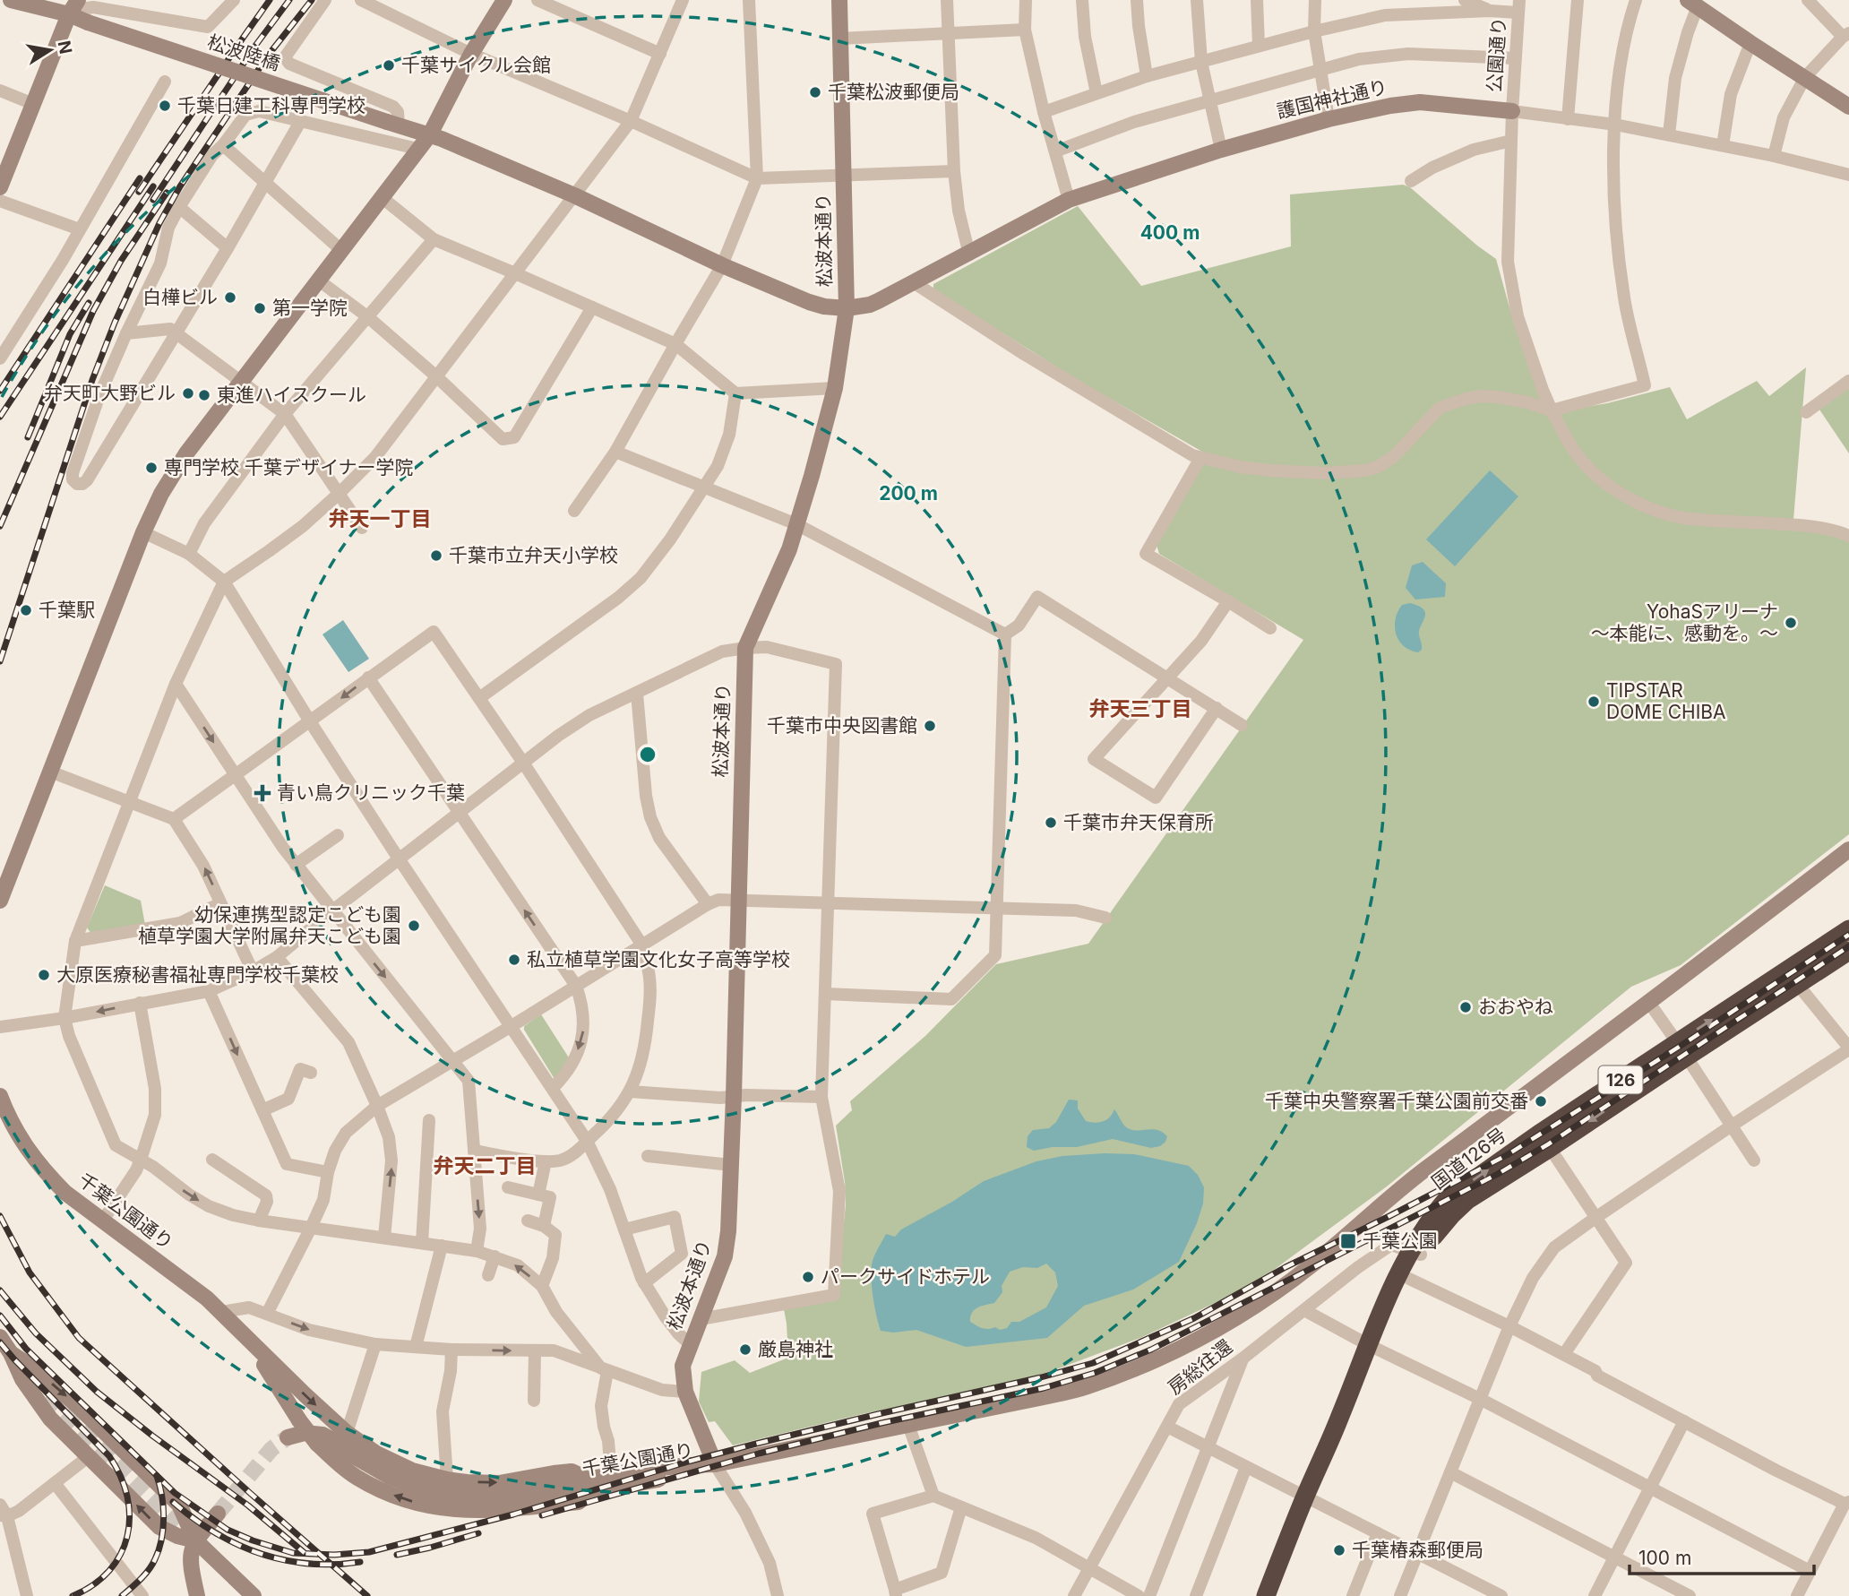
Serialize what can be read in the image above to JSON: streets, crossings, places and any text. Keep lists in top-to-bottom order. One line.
{"streets":{"highway":["126","国道126号"],"street":["松波陸橋","公園通り","護国神社通り","松波本通り","千葉公園通り","房総往還"]},"crossings":[["松波陸橋","護国神社通り"],["松波陸橋","松波本通り"],["公園通り","護国神社通り"],["護国神社通り","松波本通り"],["松波本通り","千葉公園通り"],["国道126号","房総往還"]],"districts":["弁天一丁目","弁天三丁目","弁天二丁目"],"places":{"other":["千葉サイクル会館","千葉松波郵便局","千葉日建工科専門学校","白樺ビル","第一学院","弁天町大野ビル","東進ハイスクール","専門学校 千葉デザイナー学院","千葉市立弁天小学校","千葉駅","YohaSアリーナ ～本能に、感動を。～","TIPSTAR DOME CHIBA","千葉市中央図書館","千葉市弁天保育所","幼保連携型認定こども園 植草学園大学附属弁天こども園","私立植草学園文化女子高等学校","大原医療秘書福祉専門学校千葉校","おおやね","千葉中央警察署千葉公園前交番","パークサイドホテル","厳島神社","千葉椿森郵便局"],"health":["青い鳥クリニック千葉"],"transit":["千葉公園"]},"scale_bar":"100 m","north":"right","rings":["400 m","200 m"]}
